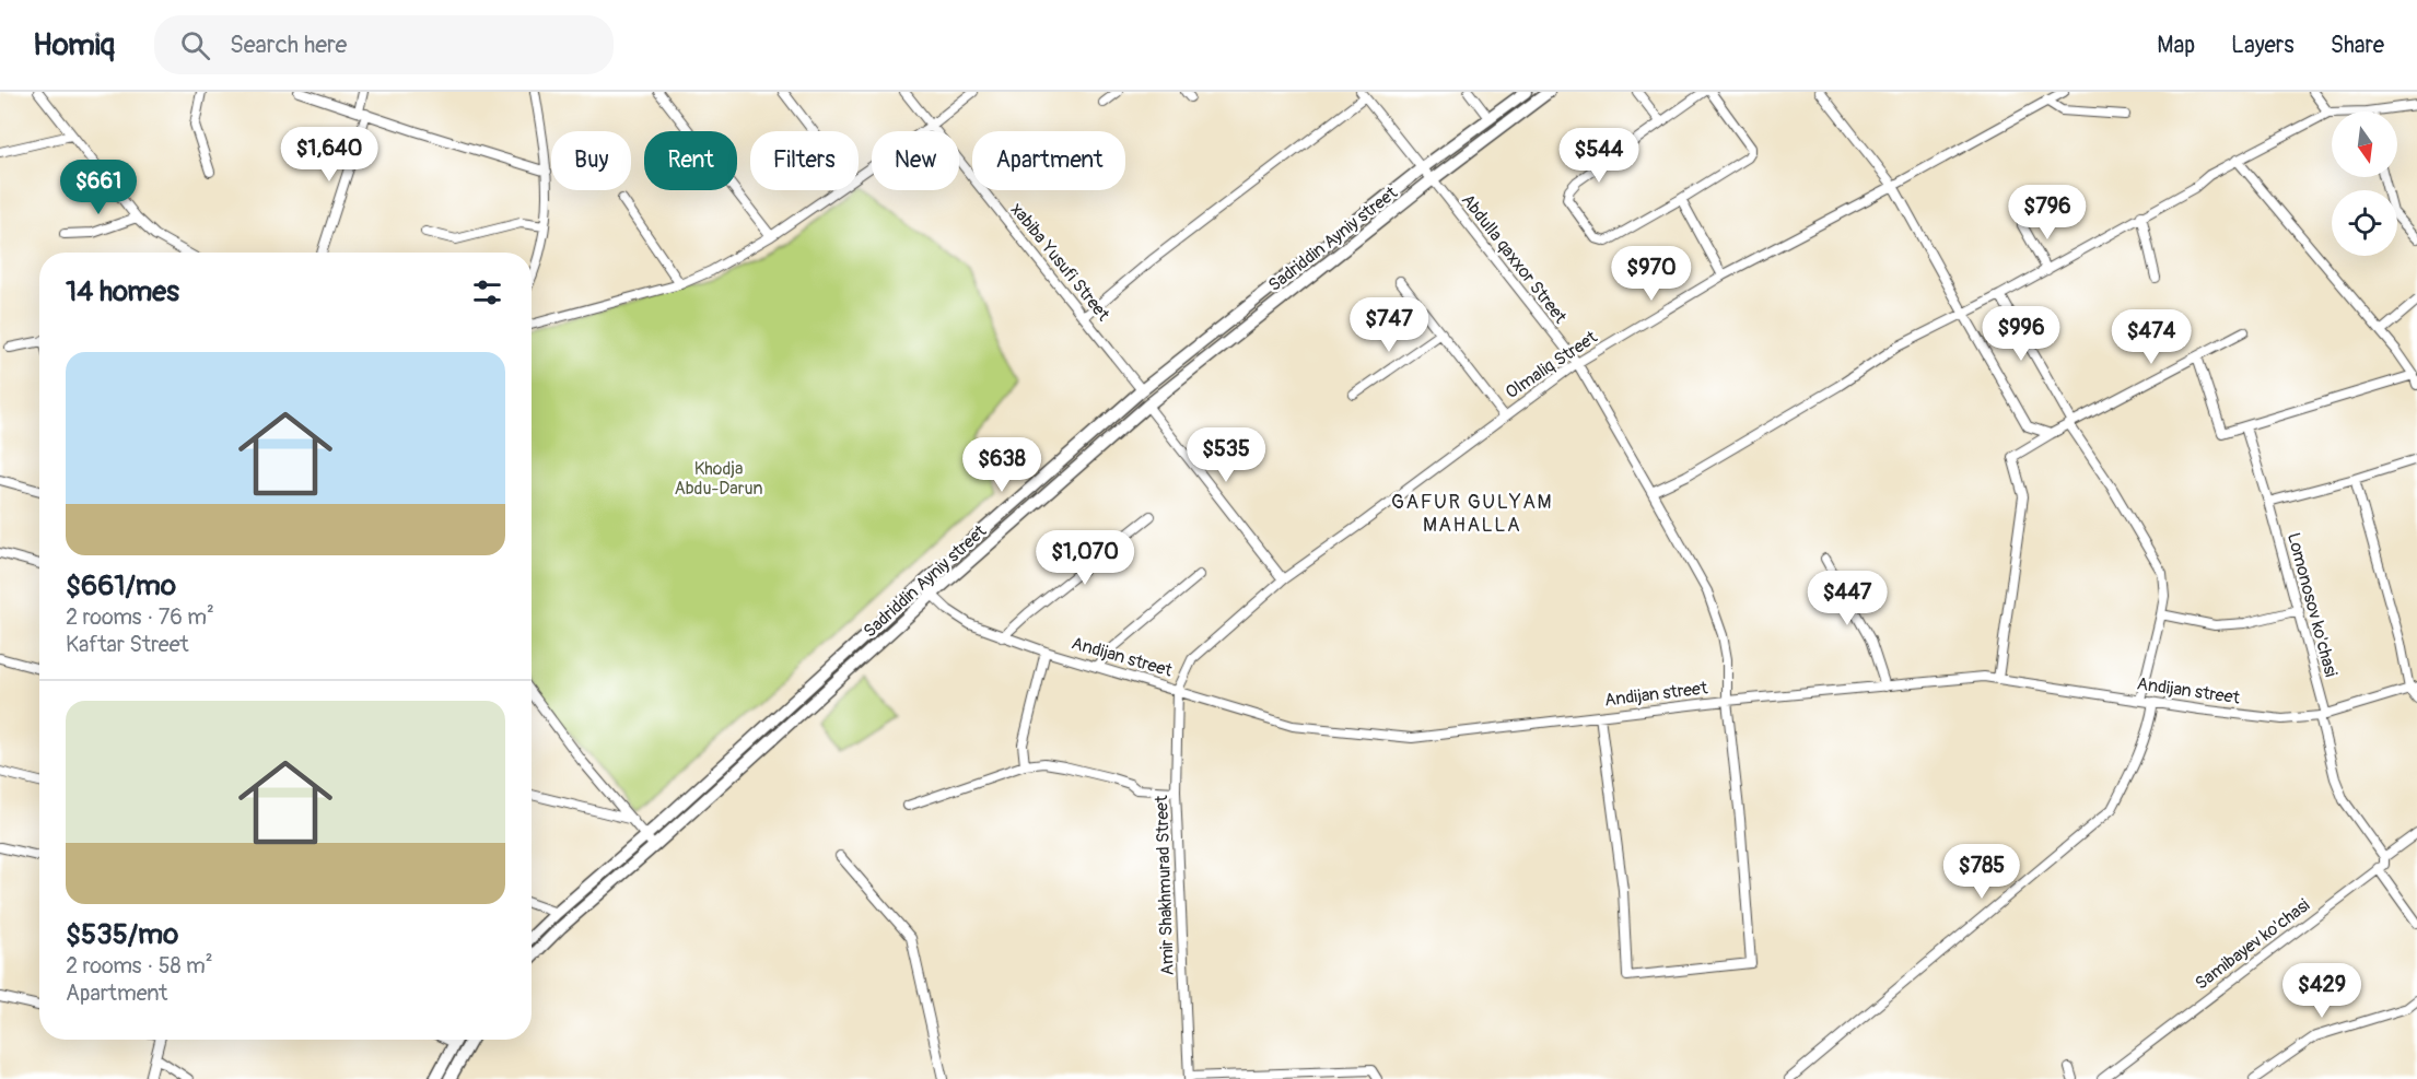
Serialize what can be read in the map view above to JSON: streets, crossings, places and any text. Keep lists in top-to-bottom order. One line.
{"streets":{"main road":["Sadriddin Ayniy street"],"street":["Abdulla qaxxor Street","xabiba Yusufi Street","Olmaliq Street","Lomonosov ko'chasi","Andijan street","Amir Shakhmurad Street","Samibayev ko'chasi"]},"crossings":[["Sadriddin Ayniy street","Abdulla qaxxor Street"],["Sadriddin Ayniy street","xabiba Yusufi Street"],["Sadriddin Ayniy street","Andijan street"],["Abdulla qaxxor Street","Olmaliq Street"],["Abdulla qaxxor Street","Andijan street"],["Olmaliq Street","Andijan street"],["Olmaliq Street","Amir Shakhmurad Street"],["Lomonosov ko'chasi","Andijan street"],["Lomonosov ko'chasi","Samibayev ko'chasi"],["Andijan street","Amir Shakhmurad Street"]],"districts":["GAFUR GULYAM MAHALLA"],"parks":["Khodja Abdu-Darun"],"north":"bottom","page":{"header":"Homiq","search":"Search here","nav":["Map","Layers","Share"],"price":["$1,640","$544","$661","$796","$970","$747","$996","$474","$535","$638","$1,070","$447","$785","$429"],"chip":["Buy","Rent","Filters","New","Apartment"],"heading":"14 homes","list":[{"name":"$661/mo","note":"2 rooms · 76 m² · Kaftar Street"},{"name":"$535/mo","note":"2 rooms · 58 m² · Apartment"}]}}
